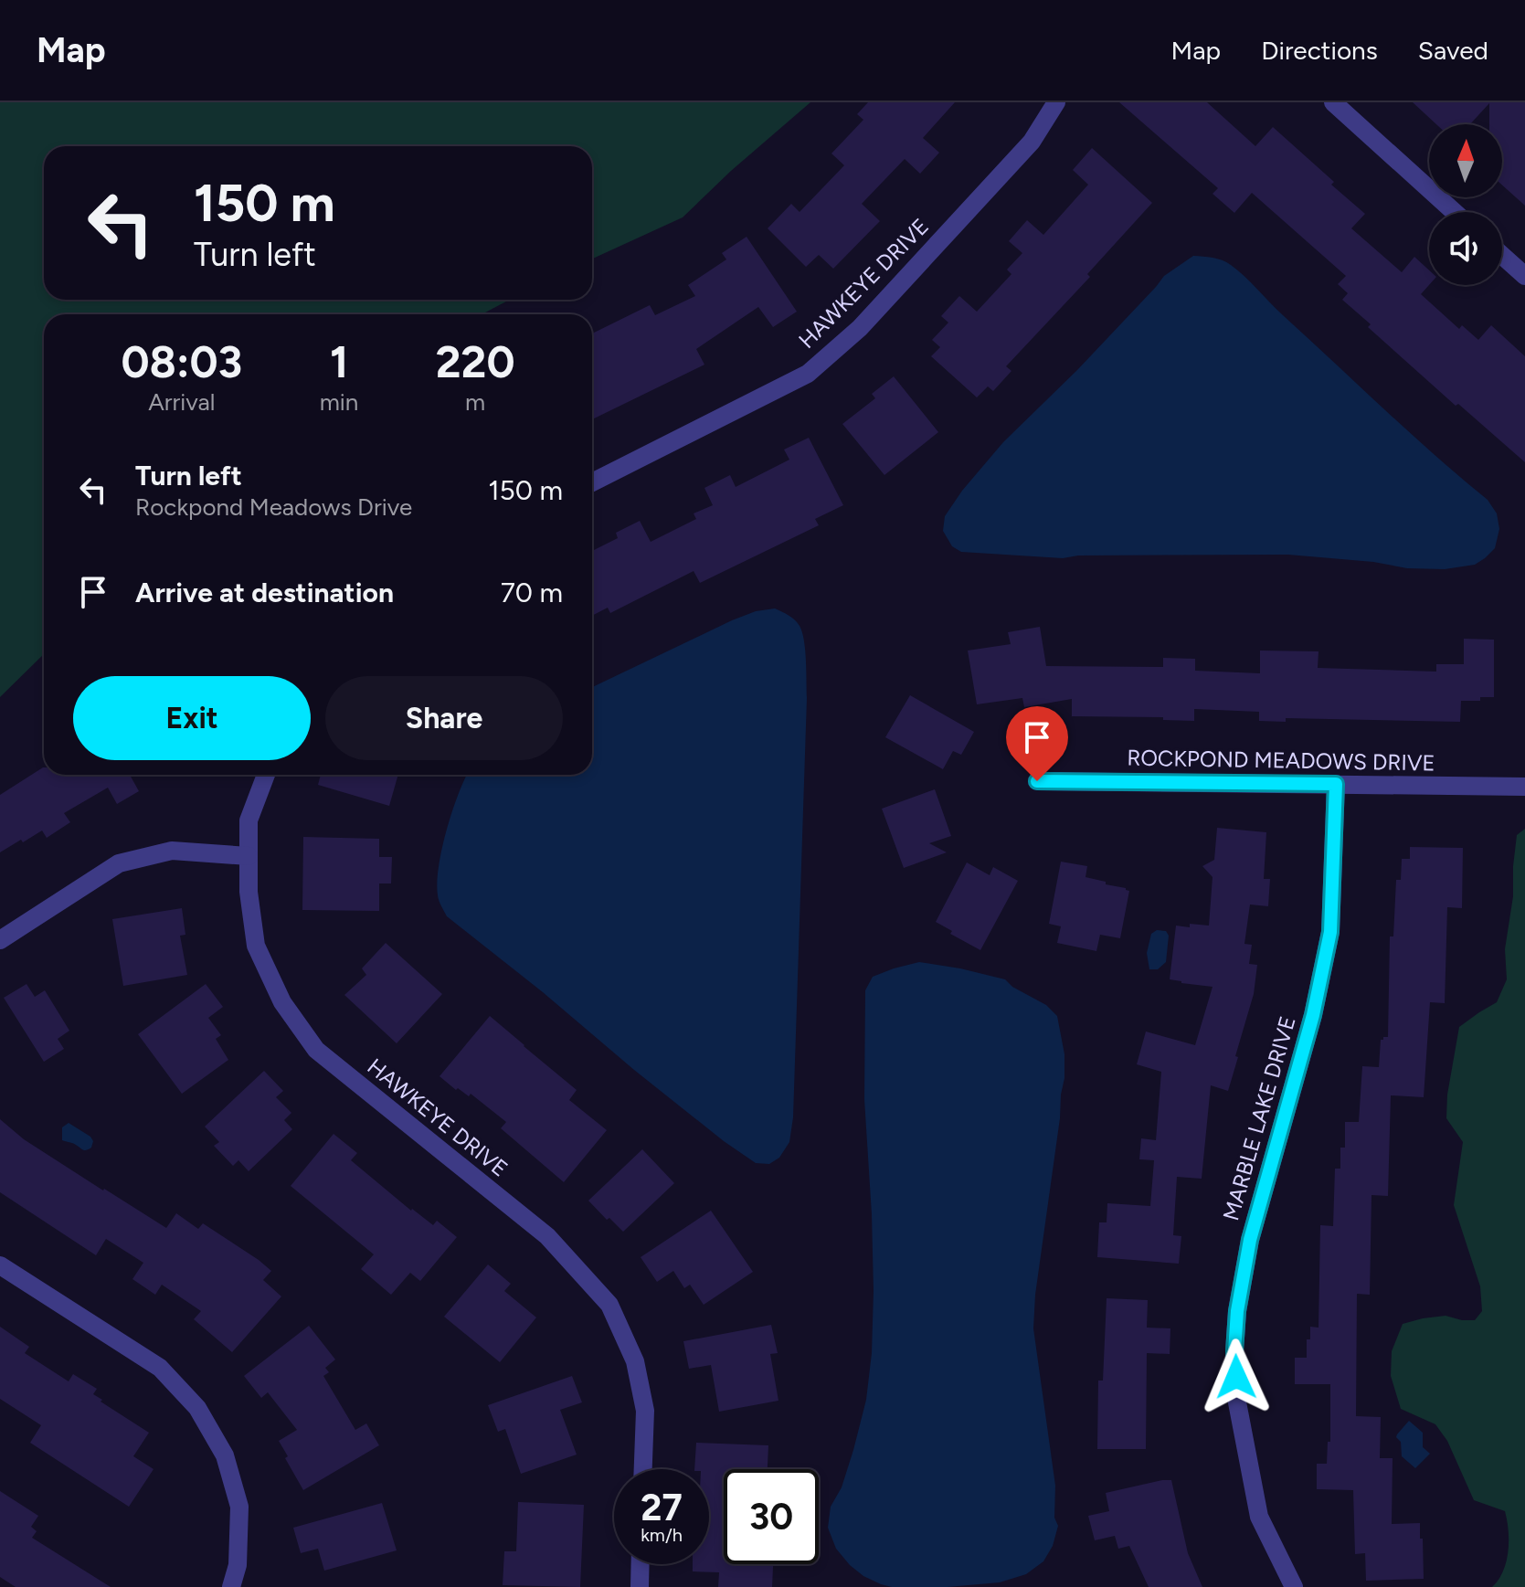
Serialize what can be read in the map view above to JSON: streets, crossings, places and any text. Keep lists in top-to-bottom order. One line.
{"streets":{"street":["HAWKEYE DRIVE","ROCKPOND MEADOWS DRIVE","MARBLE LAKE DRIVE"]},"crossings":[["ROCKPOND MEADOWS DRIVE","MARBLE LAKE DRIVE"]],"north":"top","page":{"header":"Map","nav":["Map","Directions","Saved"],"turn":["150 m","Turn left"],"eta":["08:03","Arrival","1","min","220","m"],"list":[{"name":"Turn left","note":"Rockpond Meadows Drive","value":"150 m"},{"name":"Arrive at destination","value":"70 m"}],"buttons":["Exit","Share"],"speed":"27 km/h","limit":"30"}}
